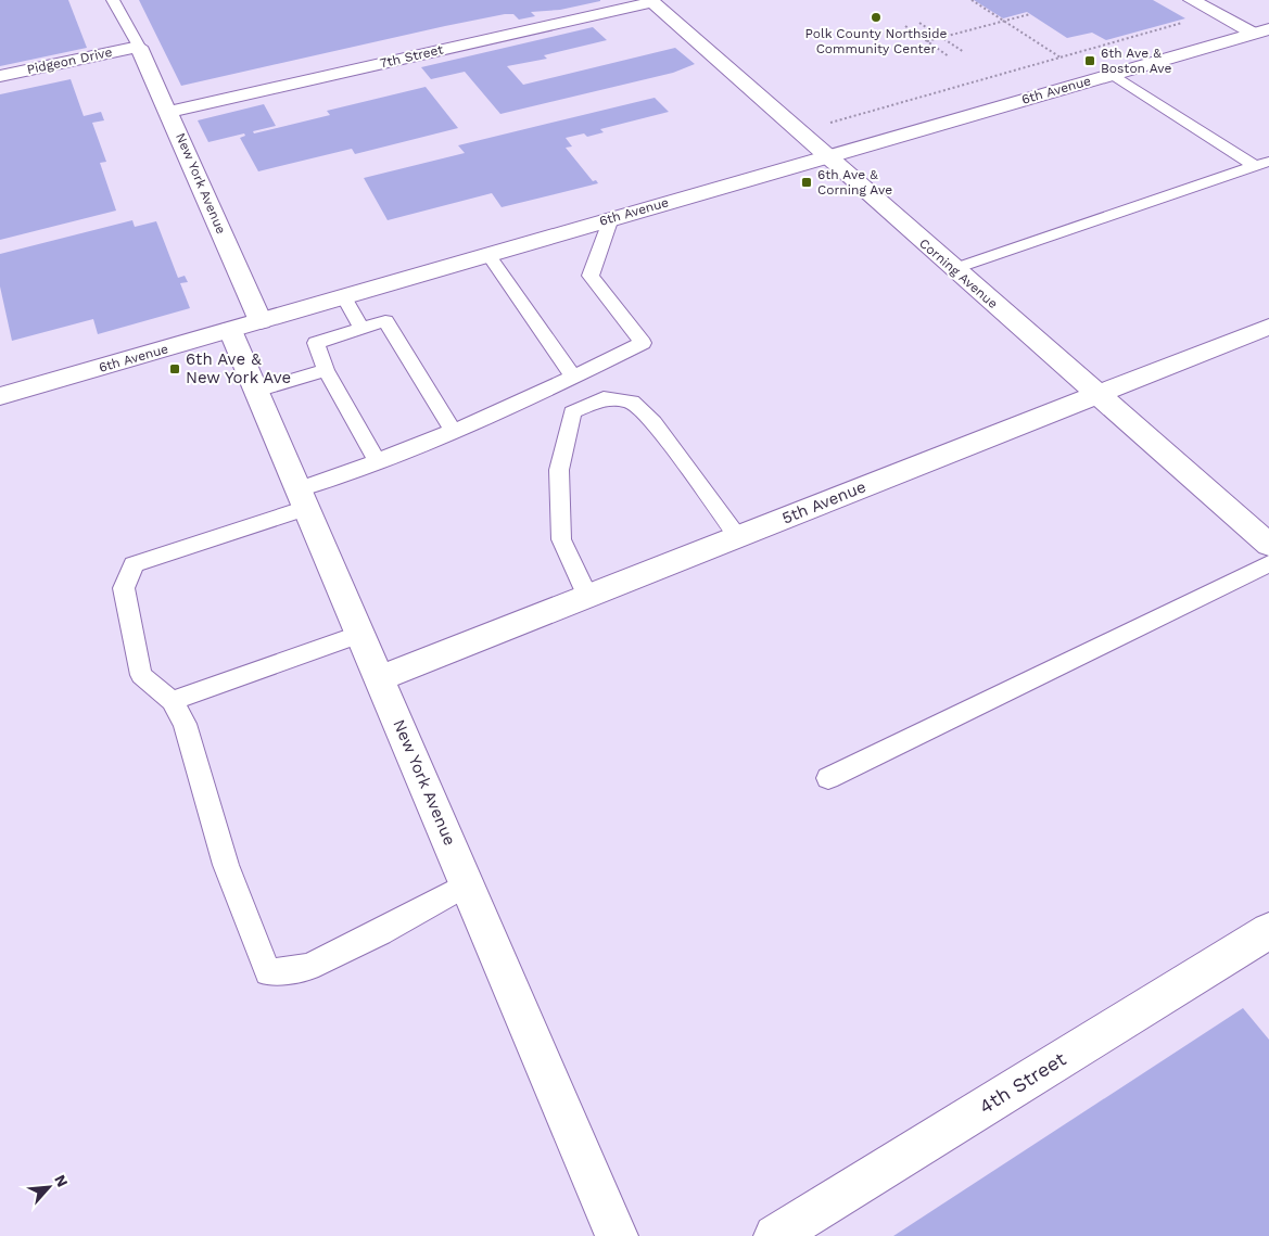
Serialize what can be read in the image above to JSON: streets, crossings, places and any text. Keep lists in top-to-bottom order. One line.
{"streets":{"street":["7th Street","Pidgeon Drive","6th Avenue","New York Avenue","Corning Avenue","5th Avenue","4th Street"]},"crossings":[["7th Street","New York Avenue"],["7th Street","Corning Avenue"],["Pidgeon Drive","New York Avenue"],["6th Avenue","New York Avenue"],["6th Avenue","Corning Avenue"],["New York Avenue","5th Avenue"],["Corning Avenue","5th Avenue"]],"places":{"other":["Polk County Northside Community Center"],"transit":["6th Ave & Boston Ave","6th Ave & Corning Ave","6th Ave & New York Ave"]},"north":"top right"}
